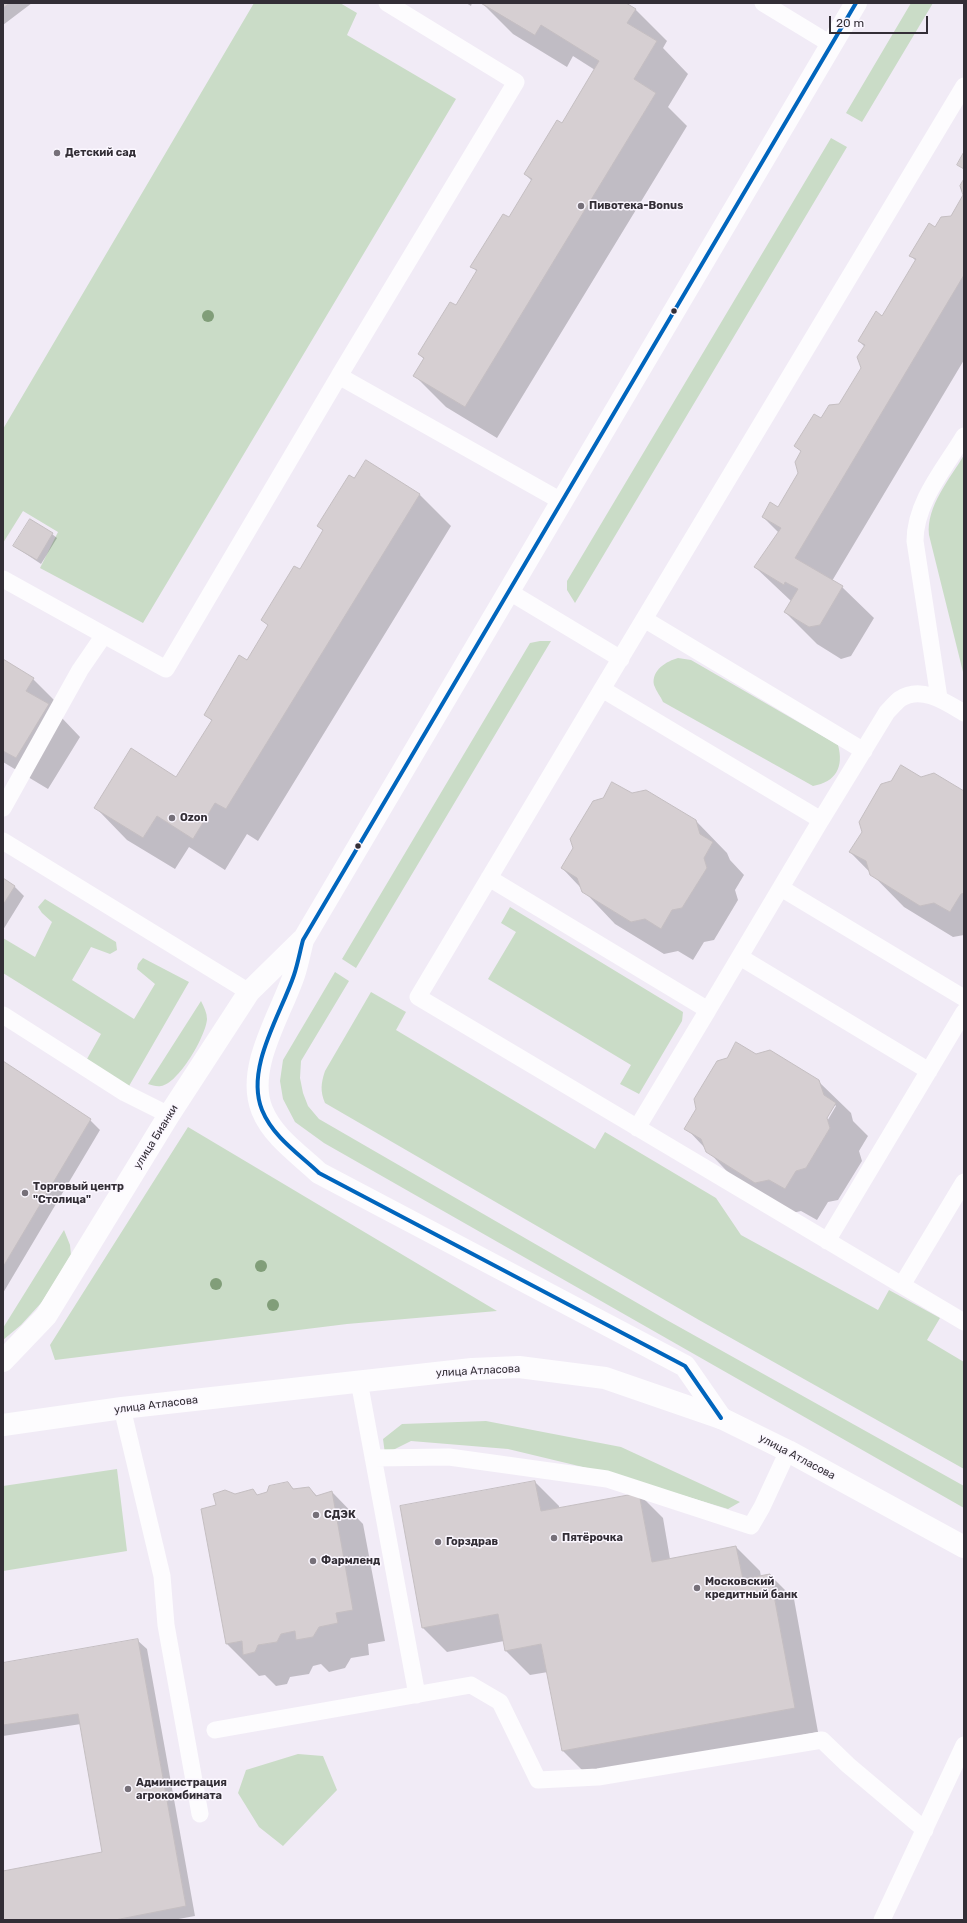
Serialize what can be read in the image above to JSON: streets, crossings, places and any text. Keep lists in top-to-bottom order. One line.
{"streets":{"street":["улица Бианки","улица Атласова"]},"crossings":[["улица Бианки","улица Атласова"]],"places":["Детский сад","Пивотека-Bonus","Ozon","Торговый центр \"Столица\"","СДЭК","Пятёрочка","Горздрав","Фармленд","Московский кредитный банк","Администрация агрокомбината"],"scale_bar":"20 m"}
